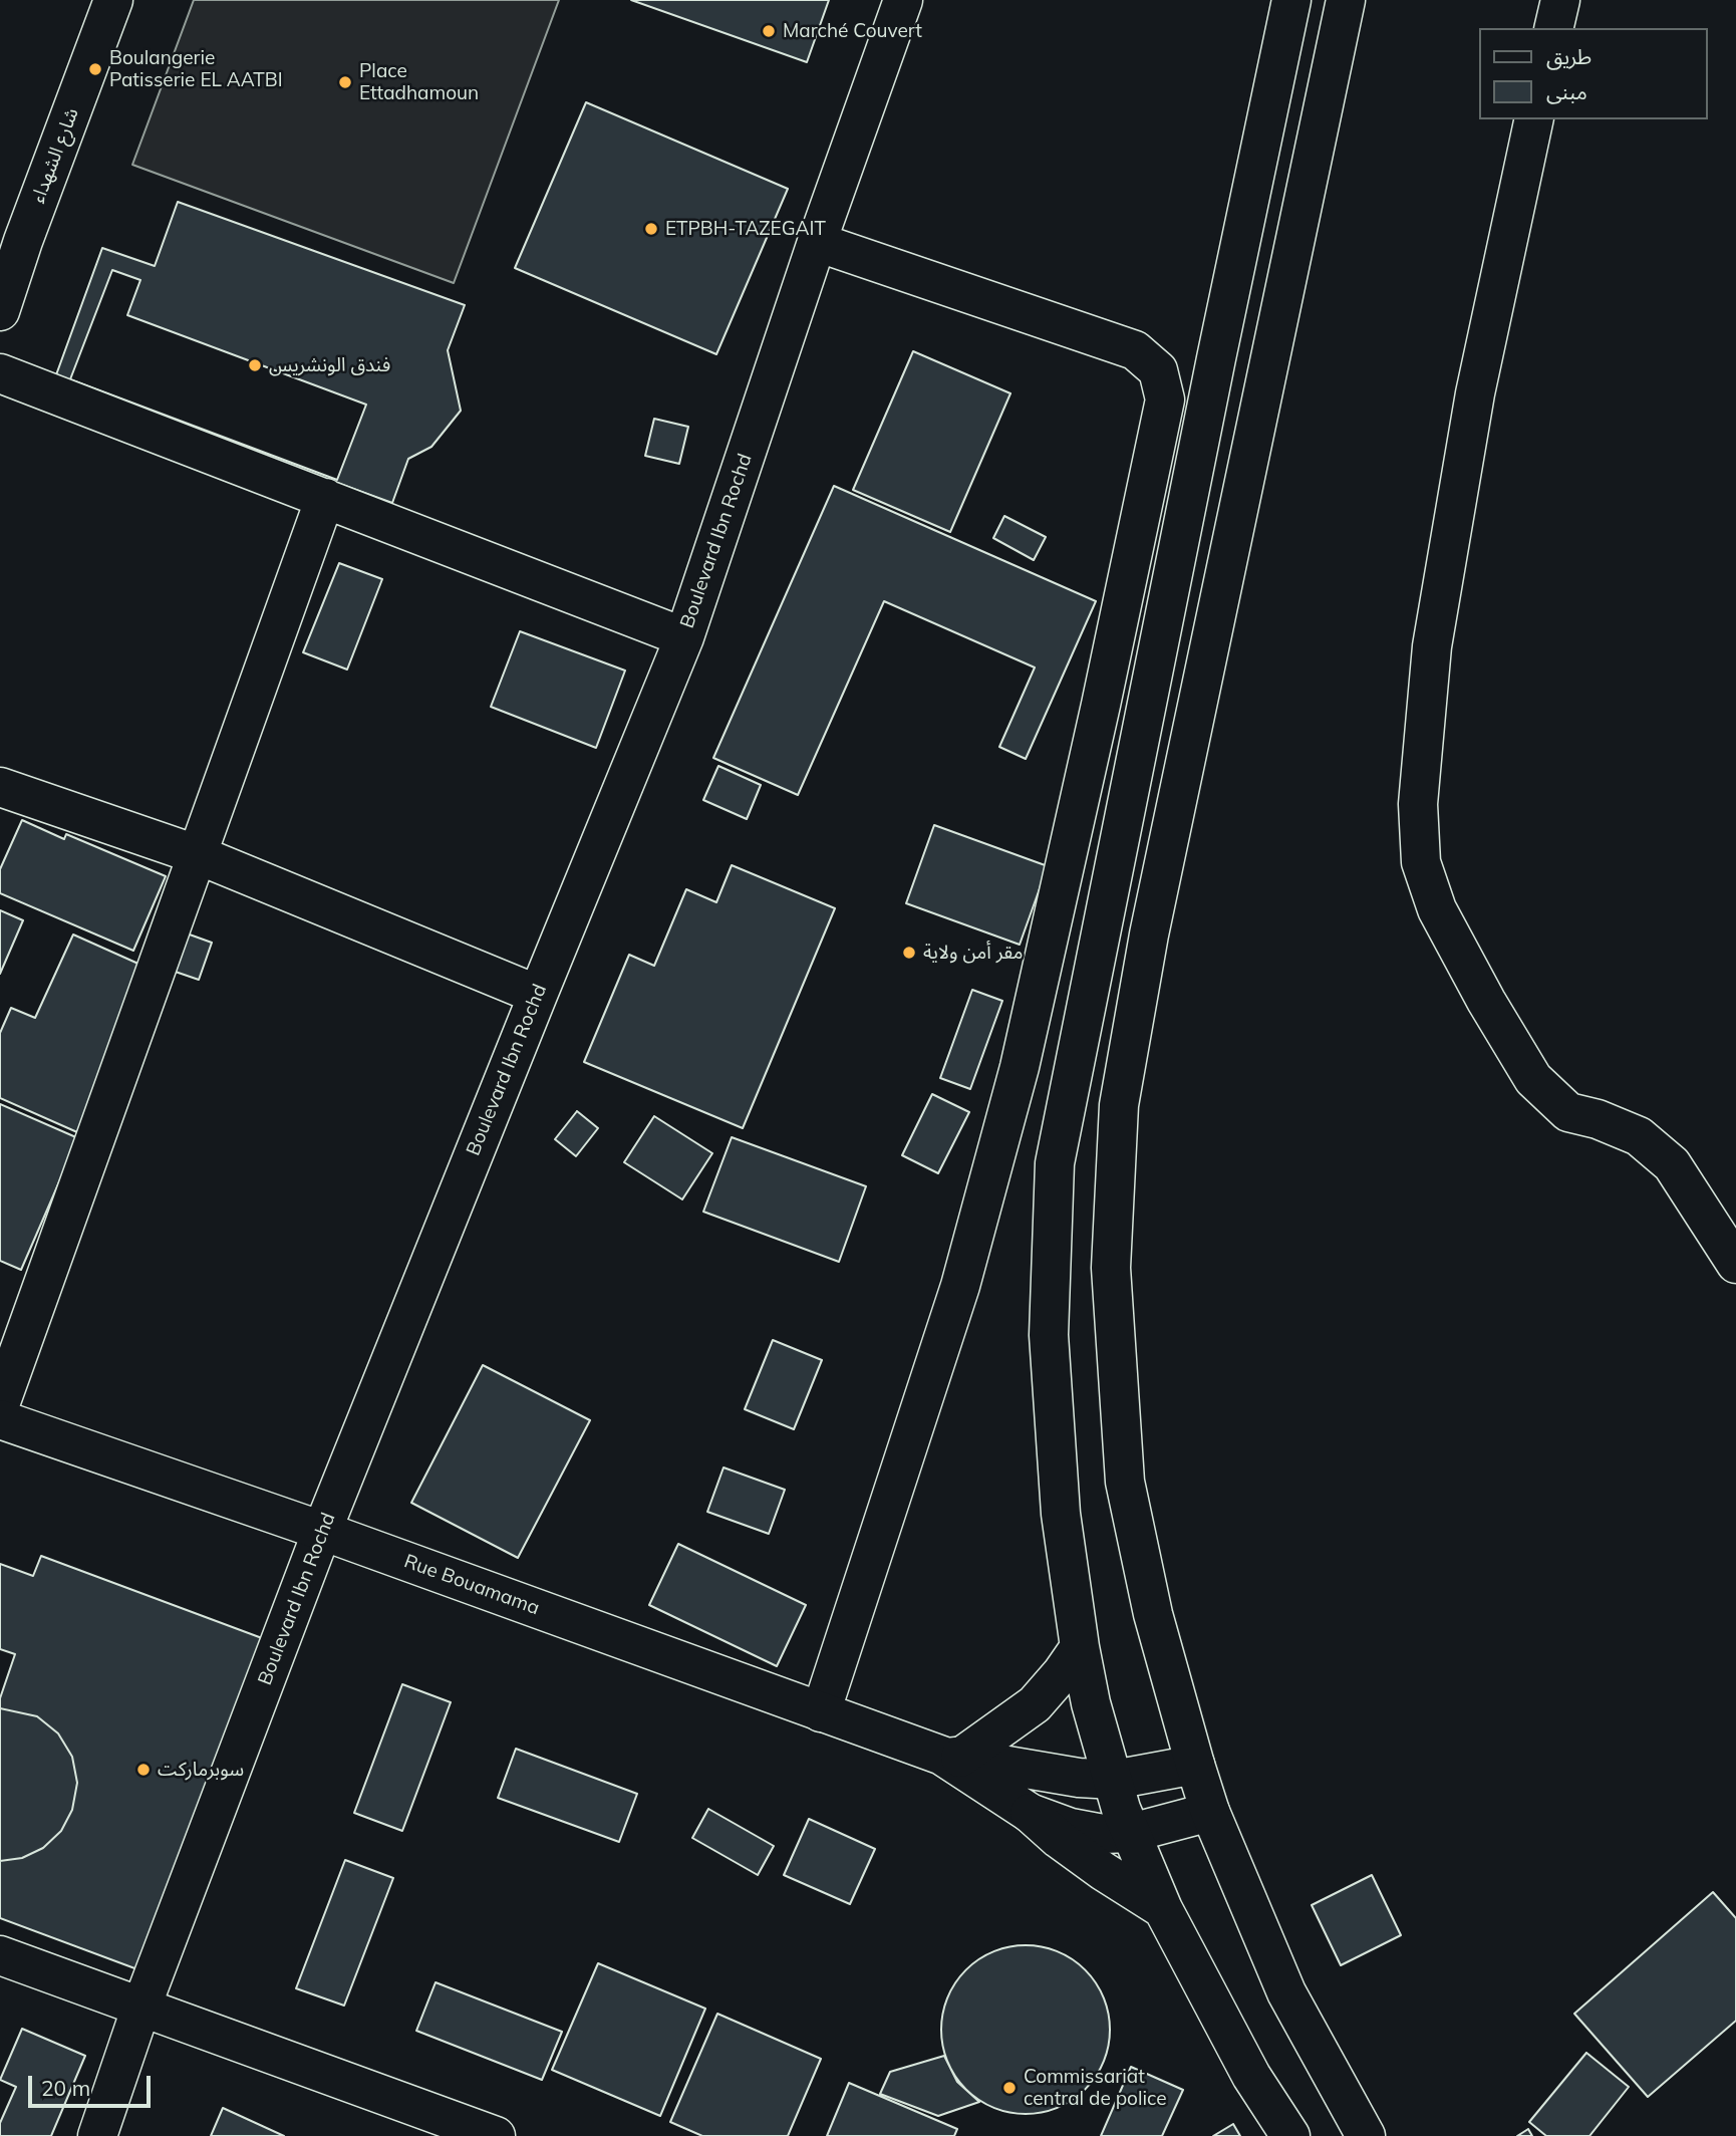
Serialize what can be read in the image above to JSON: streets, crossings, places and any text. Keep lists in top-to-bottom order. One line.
{"streets":{"main road":["شارع الشهداء","Boulevard Ibn Rochd","Rue Bouamama"]},"crossings":[["Boulevard Ibn Rochd","Rue Bouamama"]],"places":["Marché Couvert","Boulangerie Patisserie EL AATBI","Place Ettadhamoun","ETPBH-TAZEGAIT","فندق الونشريس","مقر أمن ولاية","سوبرماركت","Commissariat central de police"],"legend":["طريق","مبنى"],"scale_bar":"20 m"}
